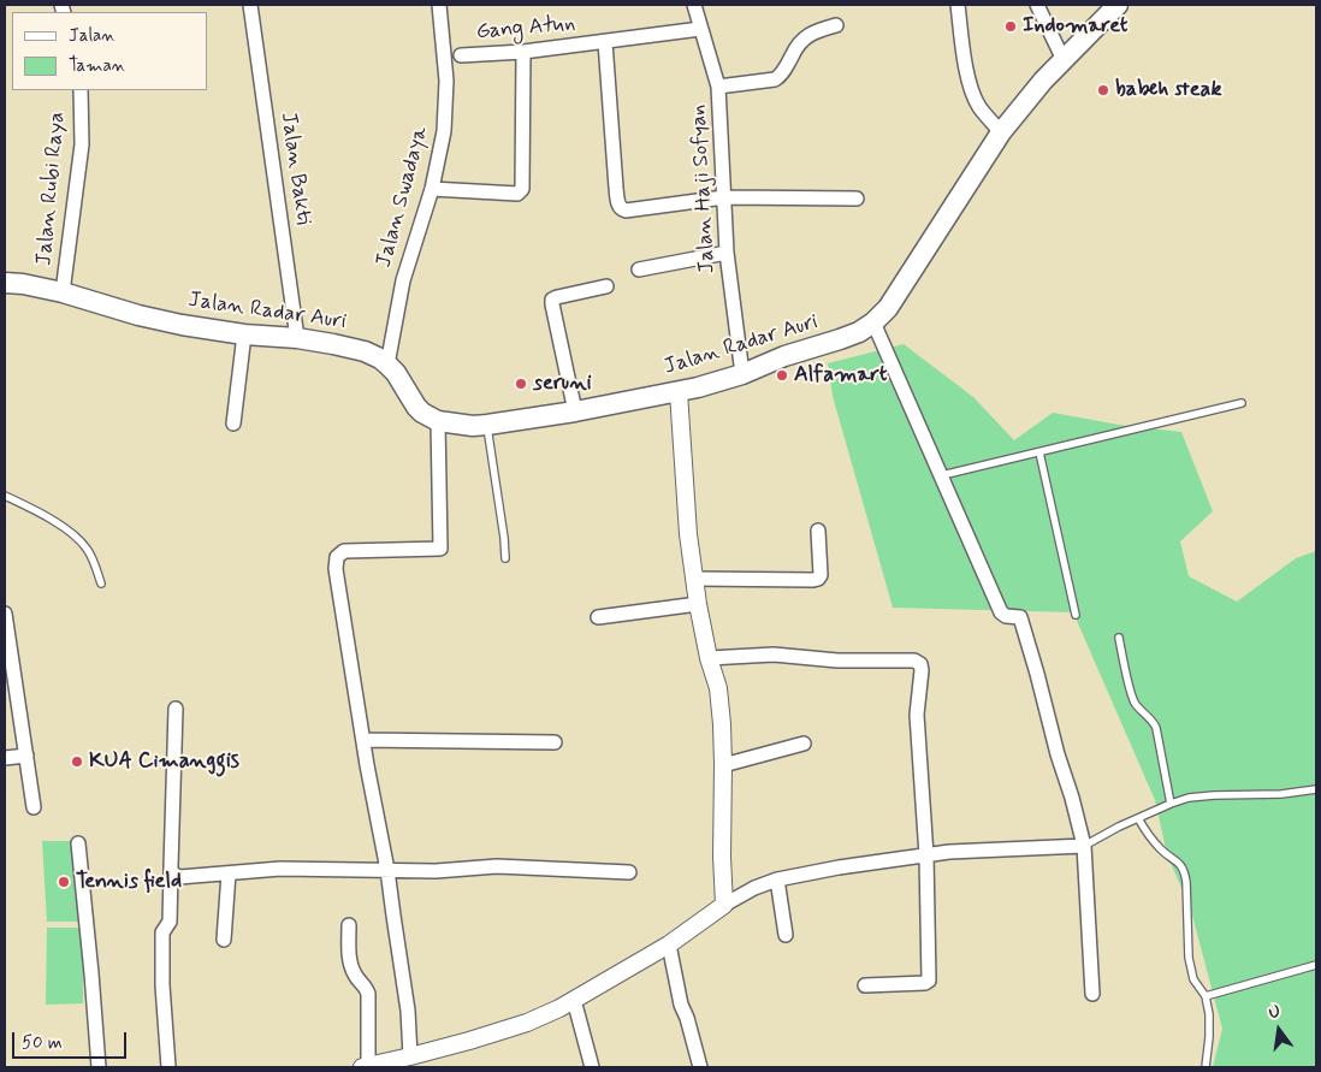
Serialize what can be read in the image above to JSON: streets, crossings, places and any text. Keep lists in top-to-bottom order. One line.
{"streets":{"main road":["Jalan Radar Auri"],"street":["Gang Atun","Jalan Bakti","Jalan Rubi Raya","Jalan Haji Sofyan","Jalan Swadaya"]},"crossings":[["Gang Atun","Jalan Haji Sofyan"],["Jalan Bakti","Jalan Radar Auri"],["Jalan Rubi Raya","Jalan Radar Auri"],["Jalan Haji Sofyan","Jalan Radar Auri"],["Jalan Swadaya","Jalan Radar Auri"]],"places":["Indomaret","babeh steak","Alfamart","seruni","KUA Cimanggis","Tennis field"],"legend":["Jalan","Taman"],"scale_bar":"50 m","north":"top"}
